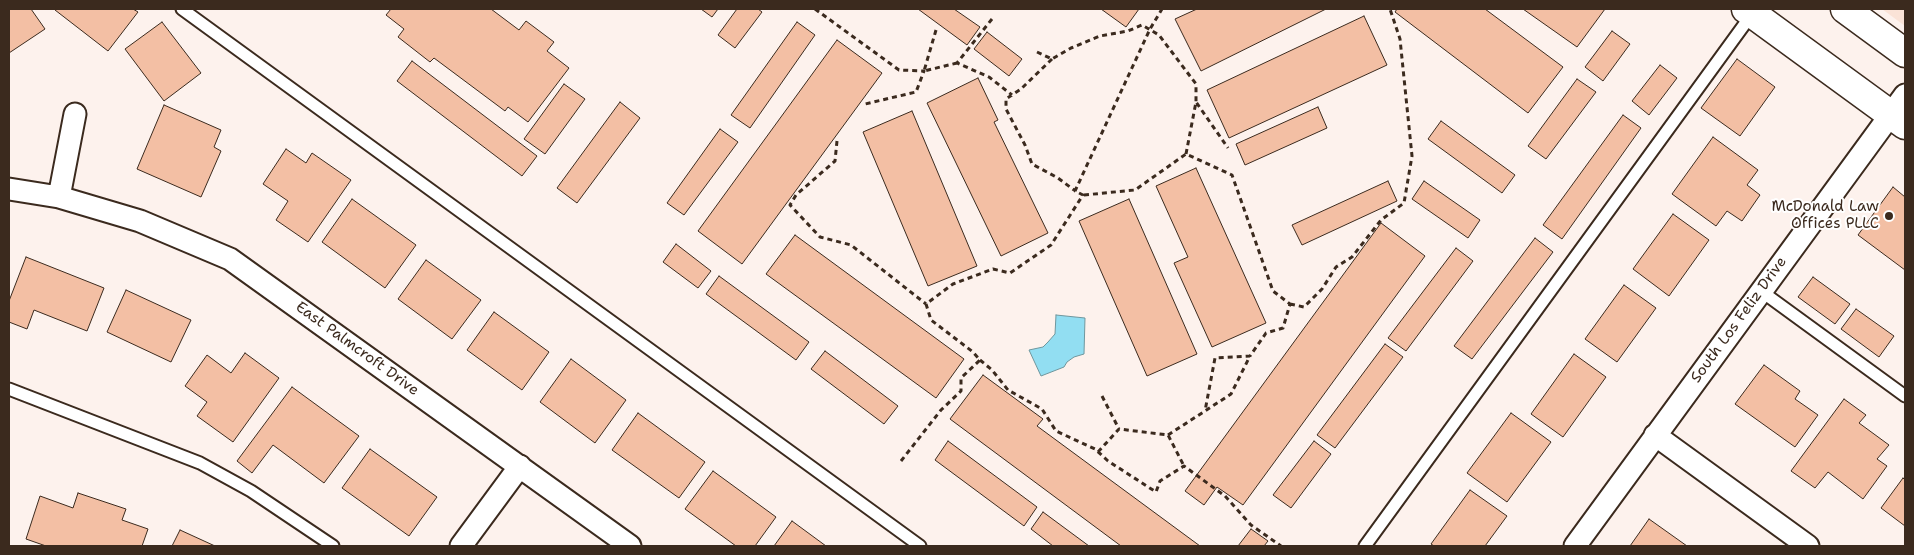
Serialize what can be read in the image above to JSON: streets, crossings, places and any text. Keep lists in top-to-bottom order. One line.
{"streets":{"street":["South Los Feliz Drive","East Palmcroft Drive"]},"places":["McDonald Law Offices PLLC"]}
